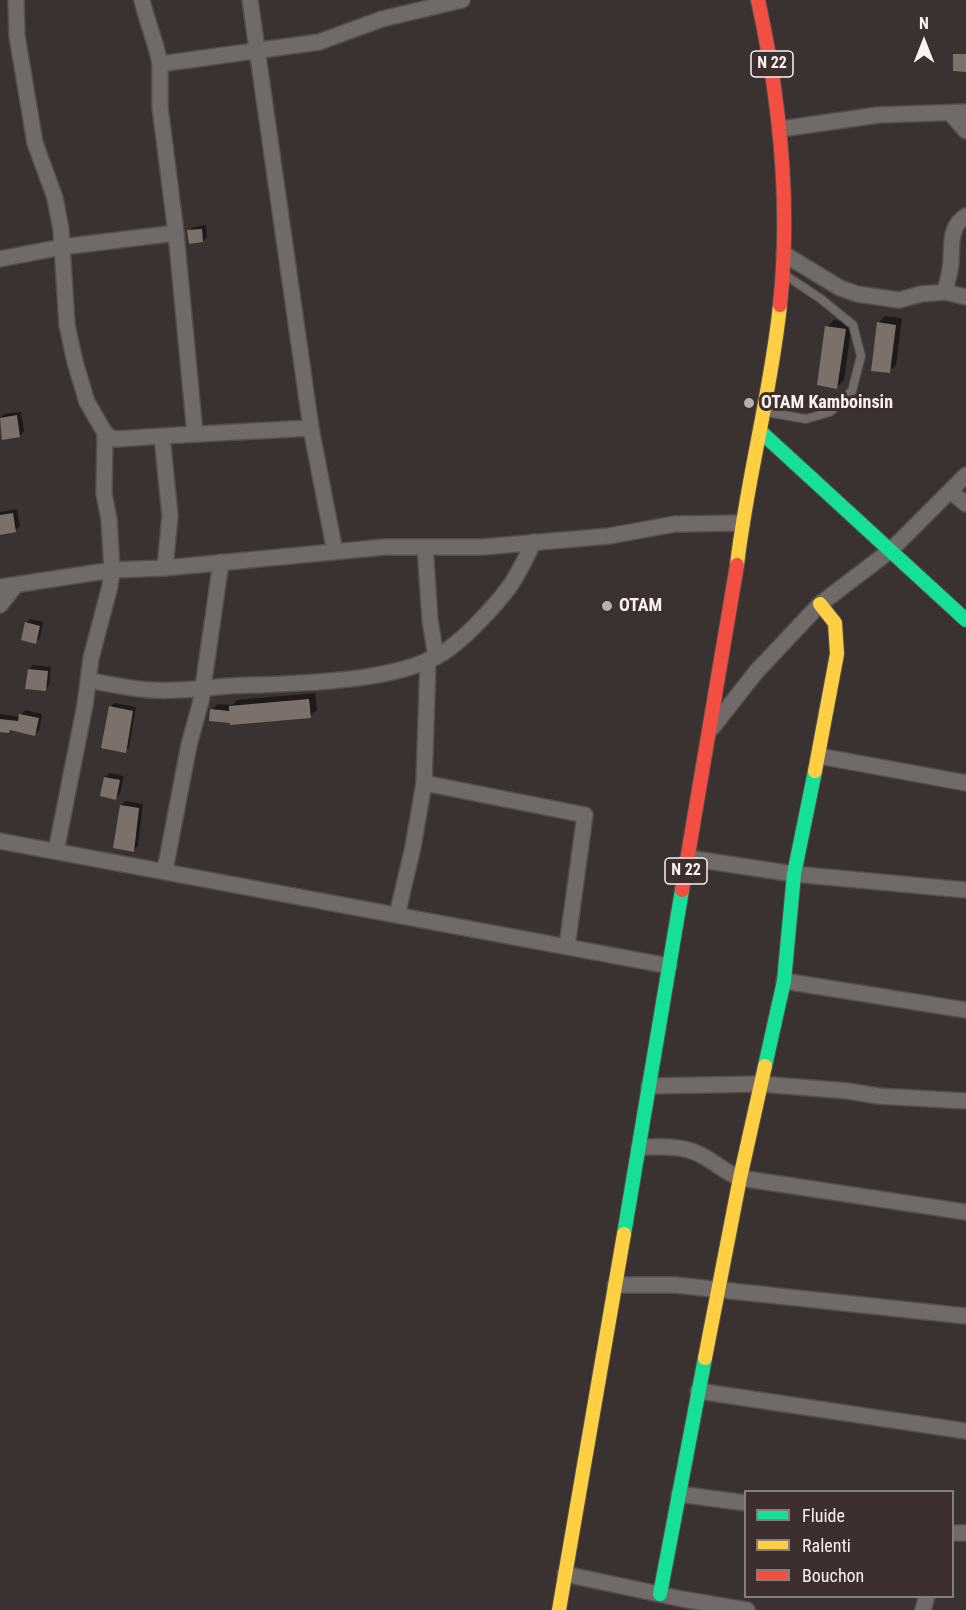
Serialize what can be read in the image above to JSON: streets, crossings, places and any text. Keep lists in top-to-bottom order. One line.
{"streets":{"main road":["N 22"]},"places":["OTAM Kamboinsin","OTAM"],"legend":["Fluide","Ralenti","Bouchon"],"north":"top"}
